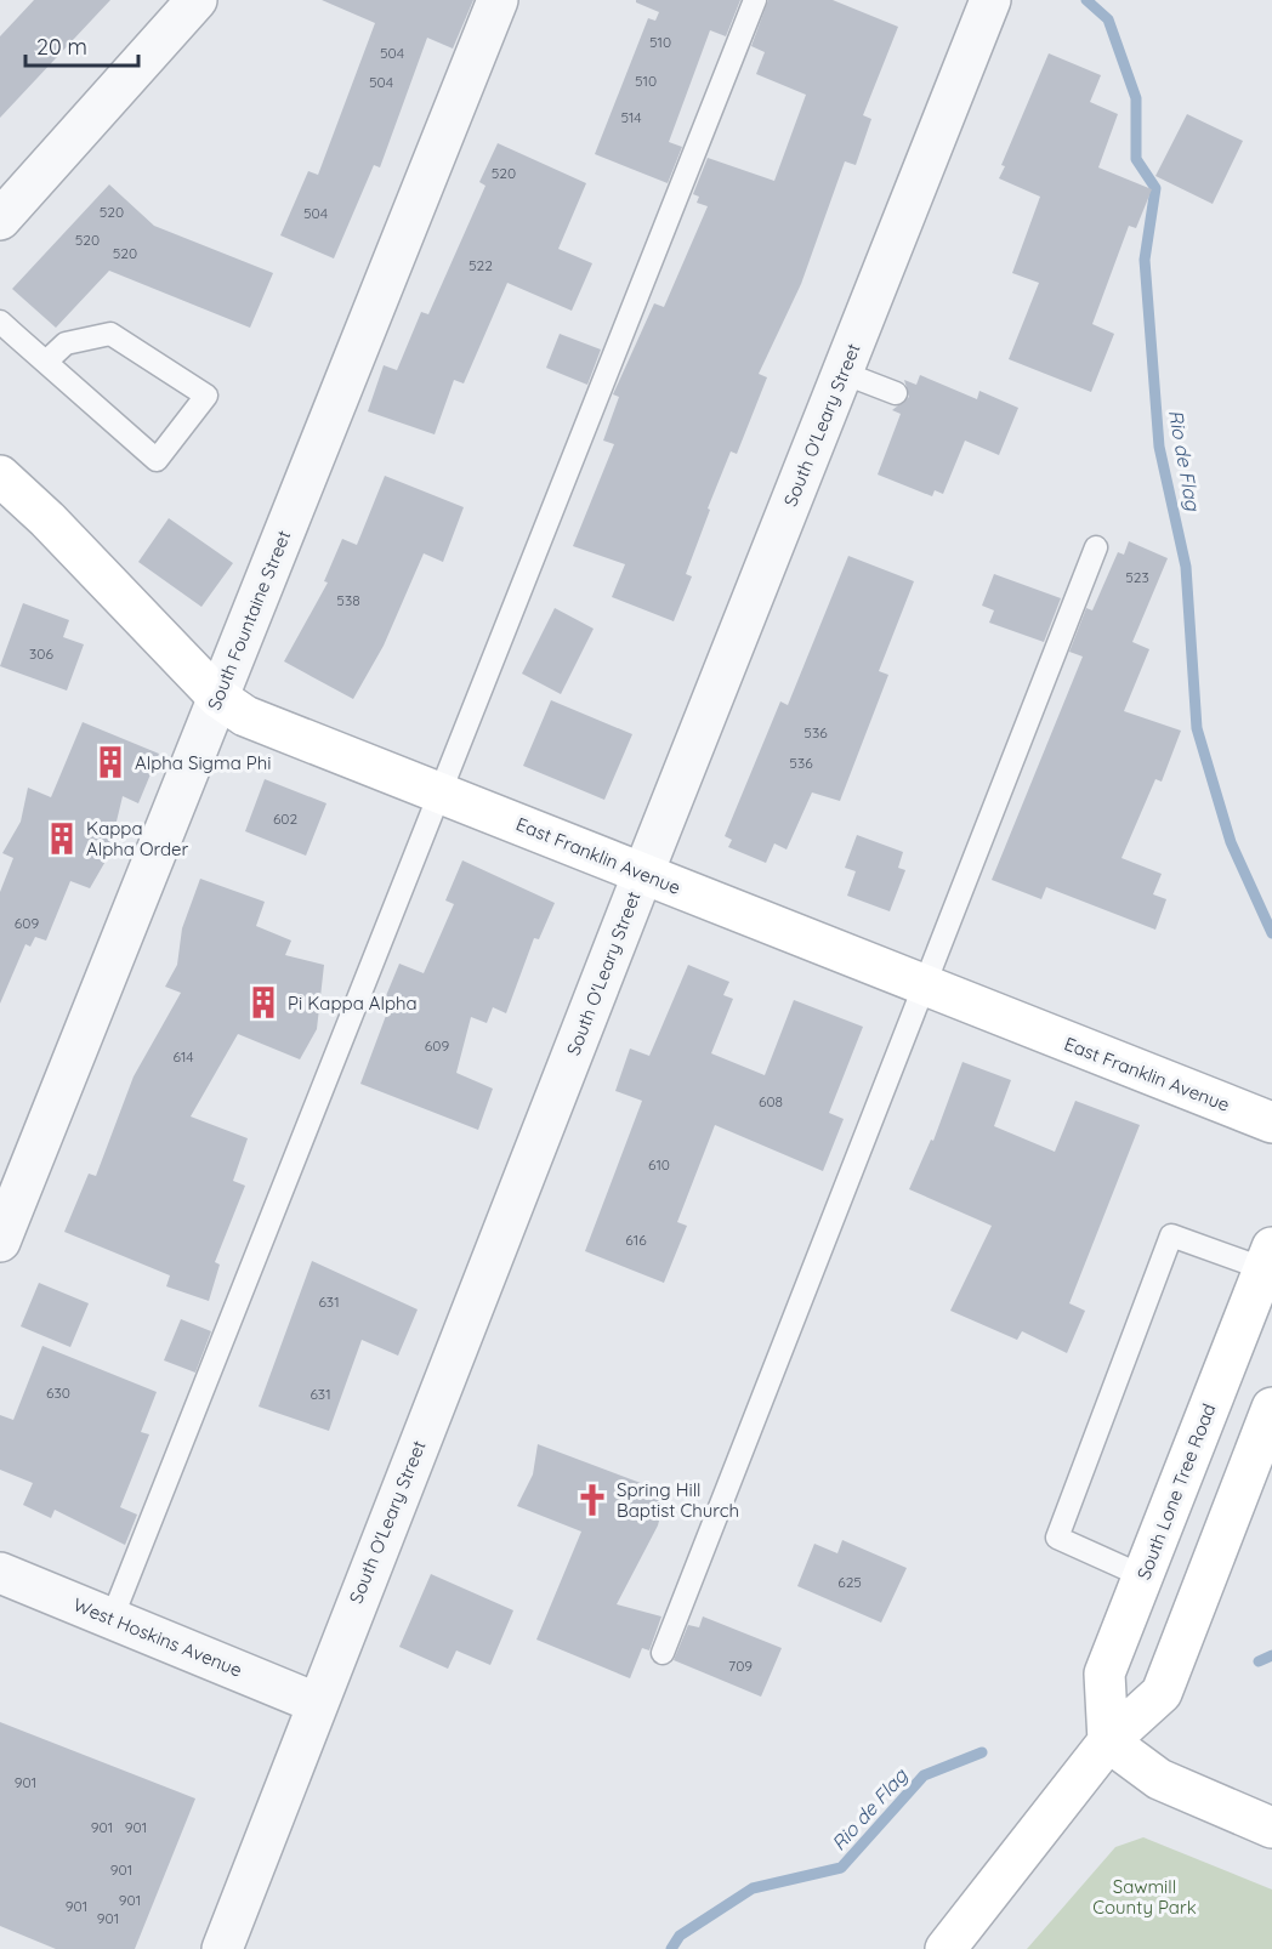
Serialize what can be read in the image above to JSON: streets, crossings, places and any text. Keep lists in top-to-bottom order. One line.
{"streets":{"street":["South O'Leary Street","South Fountaine Street","East Franklin Avenue","South Lone Tree Road","West Hoskins Avenue"]},"crossings":[["South O'Leary Street","East Franklin Avenue"],["South O'Leary Street","West Hoskins Avenue"],["South Fountaine Street","East Franklin Avenue"]],"water":["Rio de Flag"],"parks":["Sawmill County Park"],"places":{"building":["Alpha Sigma Phi","Kappa Alpha Order","Pi Kappa Alpha"],"church":["Spring Hill Baptist Church"]},"house_numbers":["510","504","510","504","514","520","520","504","520","520","522","523","538","306","536","536","602","609","609","614","608","610","616","631","630","631","625","709","901","901","901","901","901","901","901"],"scale_bar":"20 m"}
